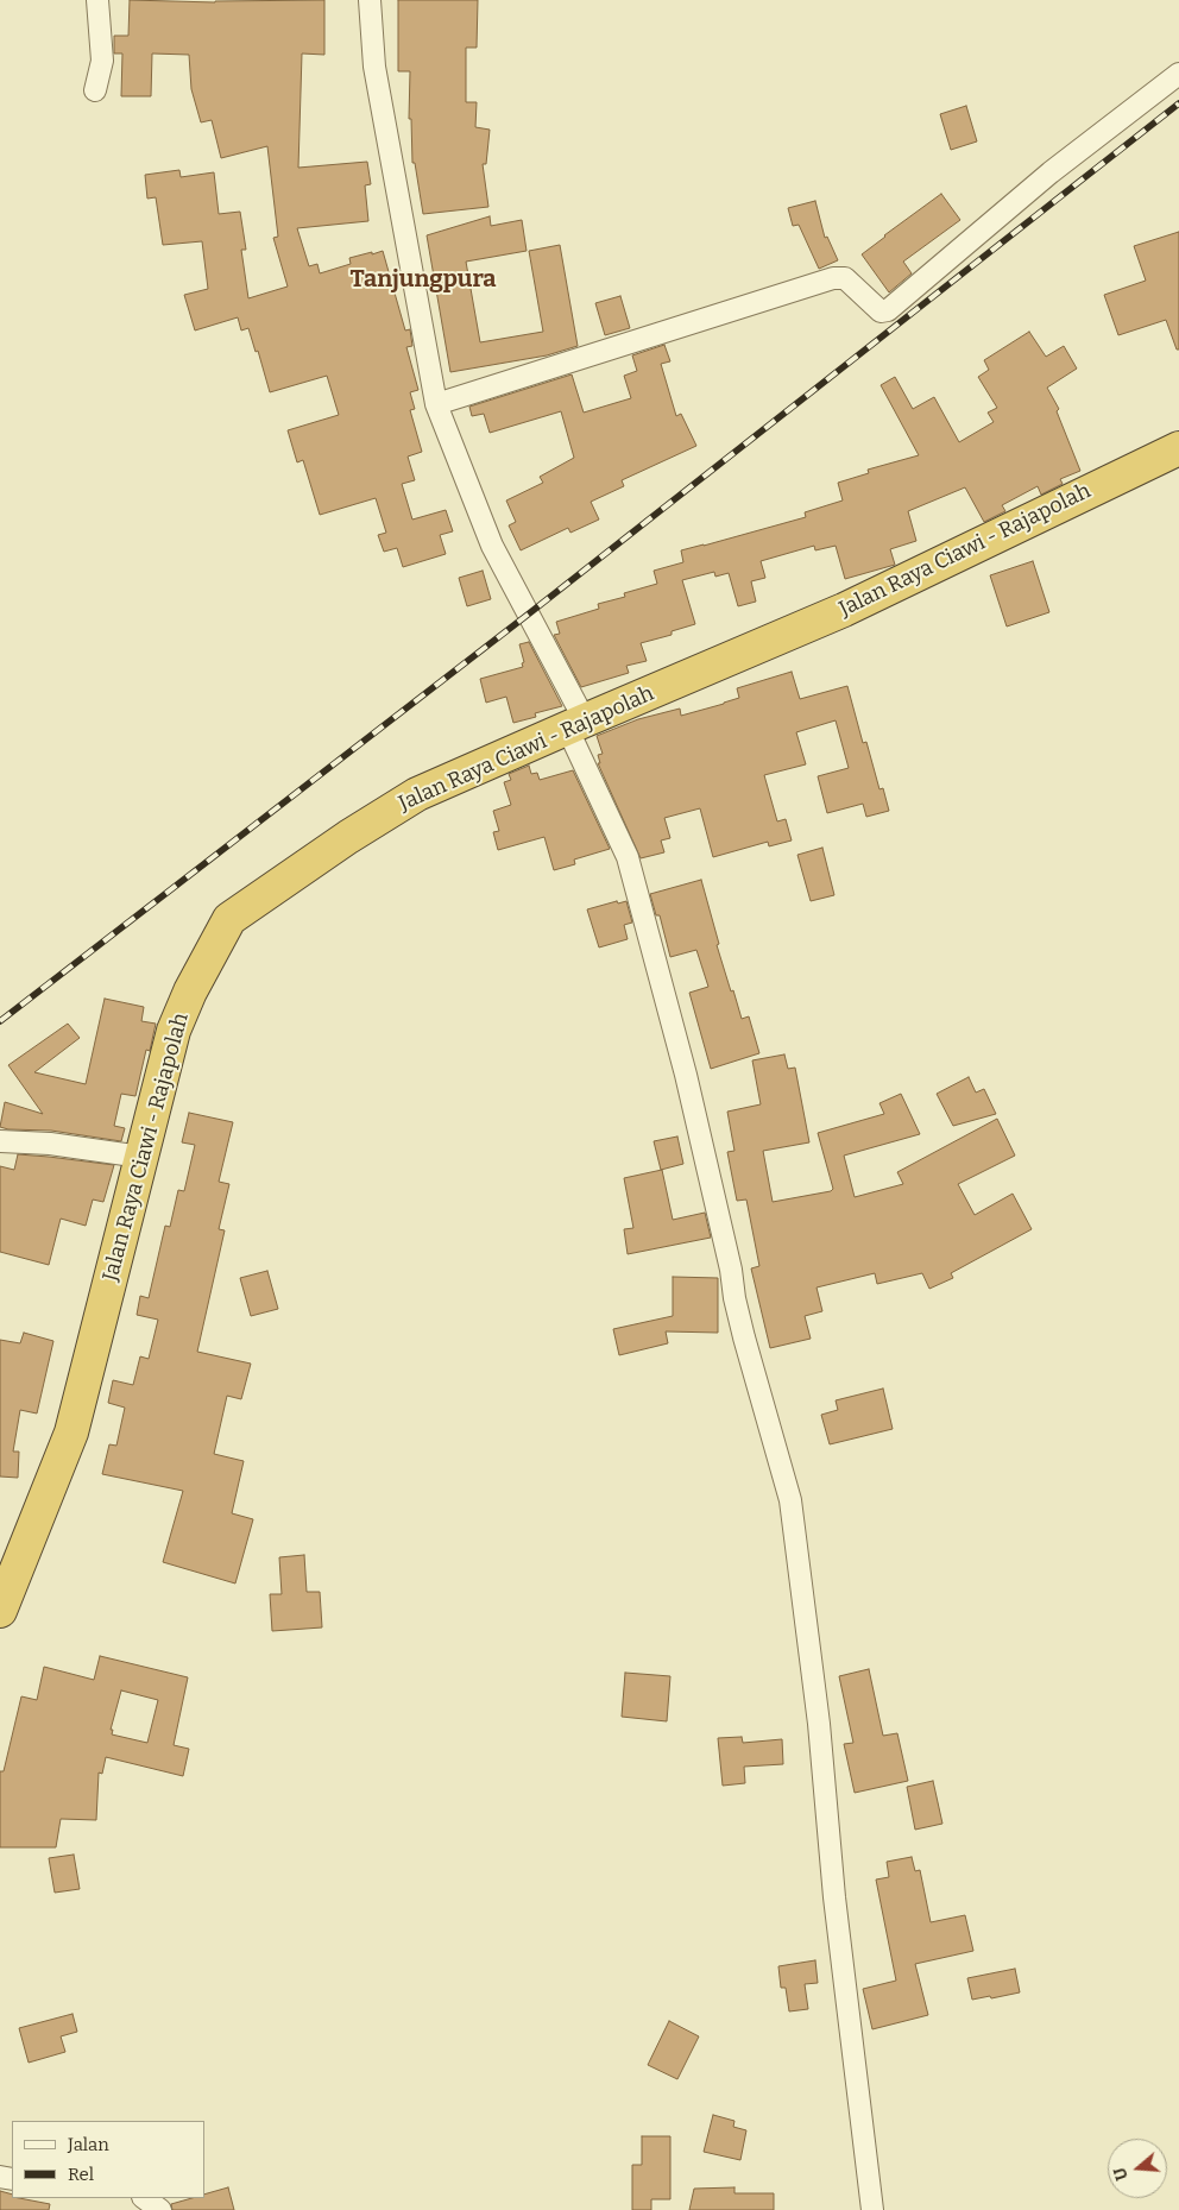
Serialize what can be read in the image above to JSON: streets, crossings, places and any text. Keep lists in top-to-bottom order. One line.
{"streets":{"highway":["Jalan Raya Ciawi - Rajapolah"]},"districts":["Tanjungpura"],"legend":["Jalan","Rel"],"north":"left"}
